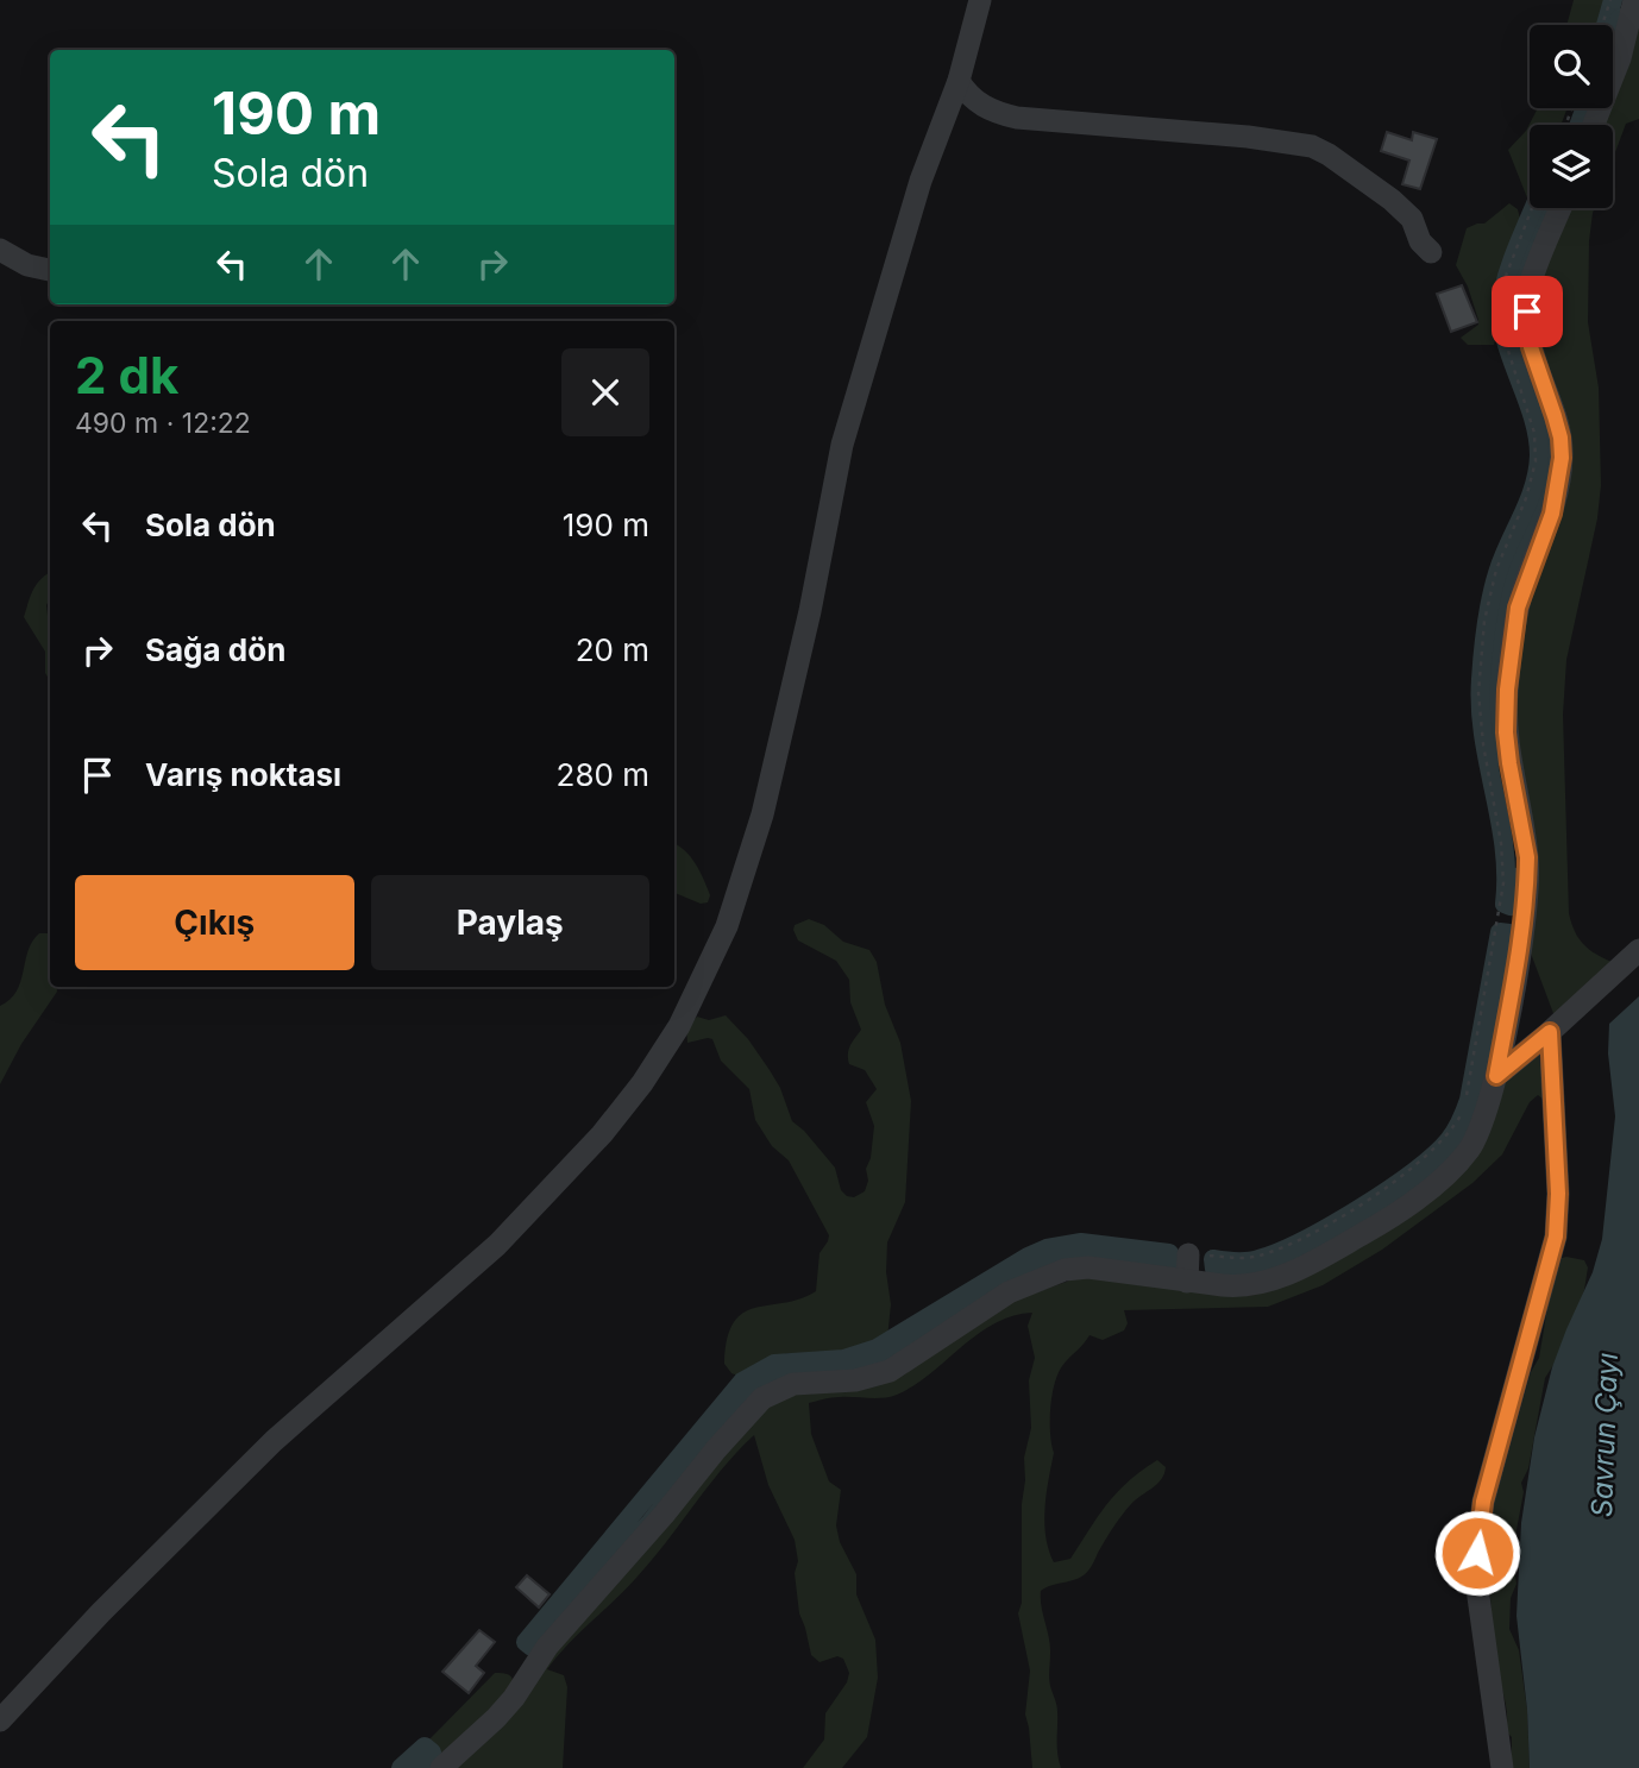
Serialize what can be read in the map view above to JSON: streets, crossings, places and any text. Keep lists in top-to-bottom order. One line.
{"water":["Savrun Çayı"],"page":{"turn":["190 m","Sola dön"],"heading":["2 dk","490 m · 12:22"],"list":[{"name":"Sola dön","value":"190 m"},{"name":"Sağa dön","value":"20 m"},{"name":"Varış noktası","value":"280 m"}],"buttons":["Çıkış","Paylaş"]}}
